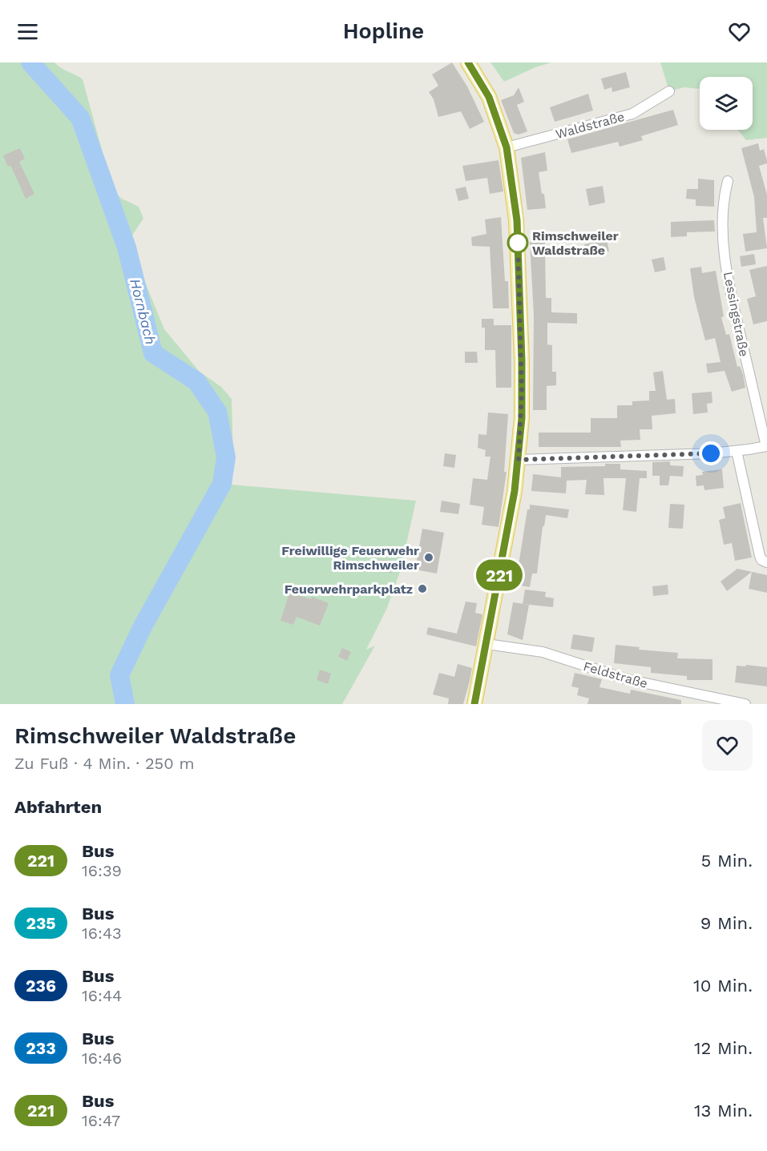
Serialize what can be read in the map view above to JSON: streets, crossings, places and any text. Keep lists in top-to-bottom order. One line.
{"streets":{"street":["Waldstraße","Lessingstraße","Feldstraße"]},"water":["Hornbach"],"places":["Rimschweiler Waldstraße","Freiwillige Feuerwehr Rimschweiler","Feuerwehrparkplatz"],"lines":["bus line 221"],"page":{"header":"Hopline","on_map":"221","heading":[["Rimschweiler Waldstraße","Zu Fuß · 4 Min. · 250 m"],"Abfahrten"],"list":[{"mark":"221","name":"Bus","note":"16:39","value":"5 Min."},{"mark":"235","name":"Bus","note":"16:43","value":"9 Min."},{"mark":"236","name":"Bus","note":"16:44","value":"10 Min."},{"mark":"233","name":"Bus","note":"16:46","value":"12 Min."},{"mark":"221","name":"Bus","note":"16:47","value":"13 Min."}]}}
